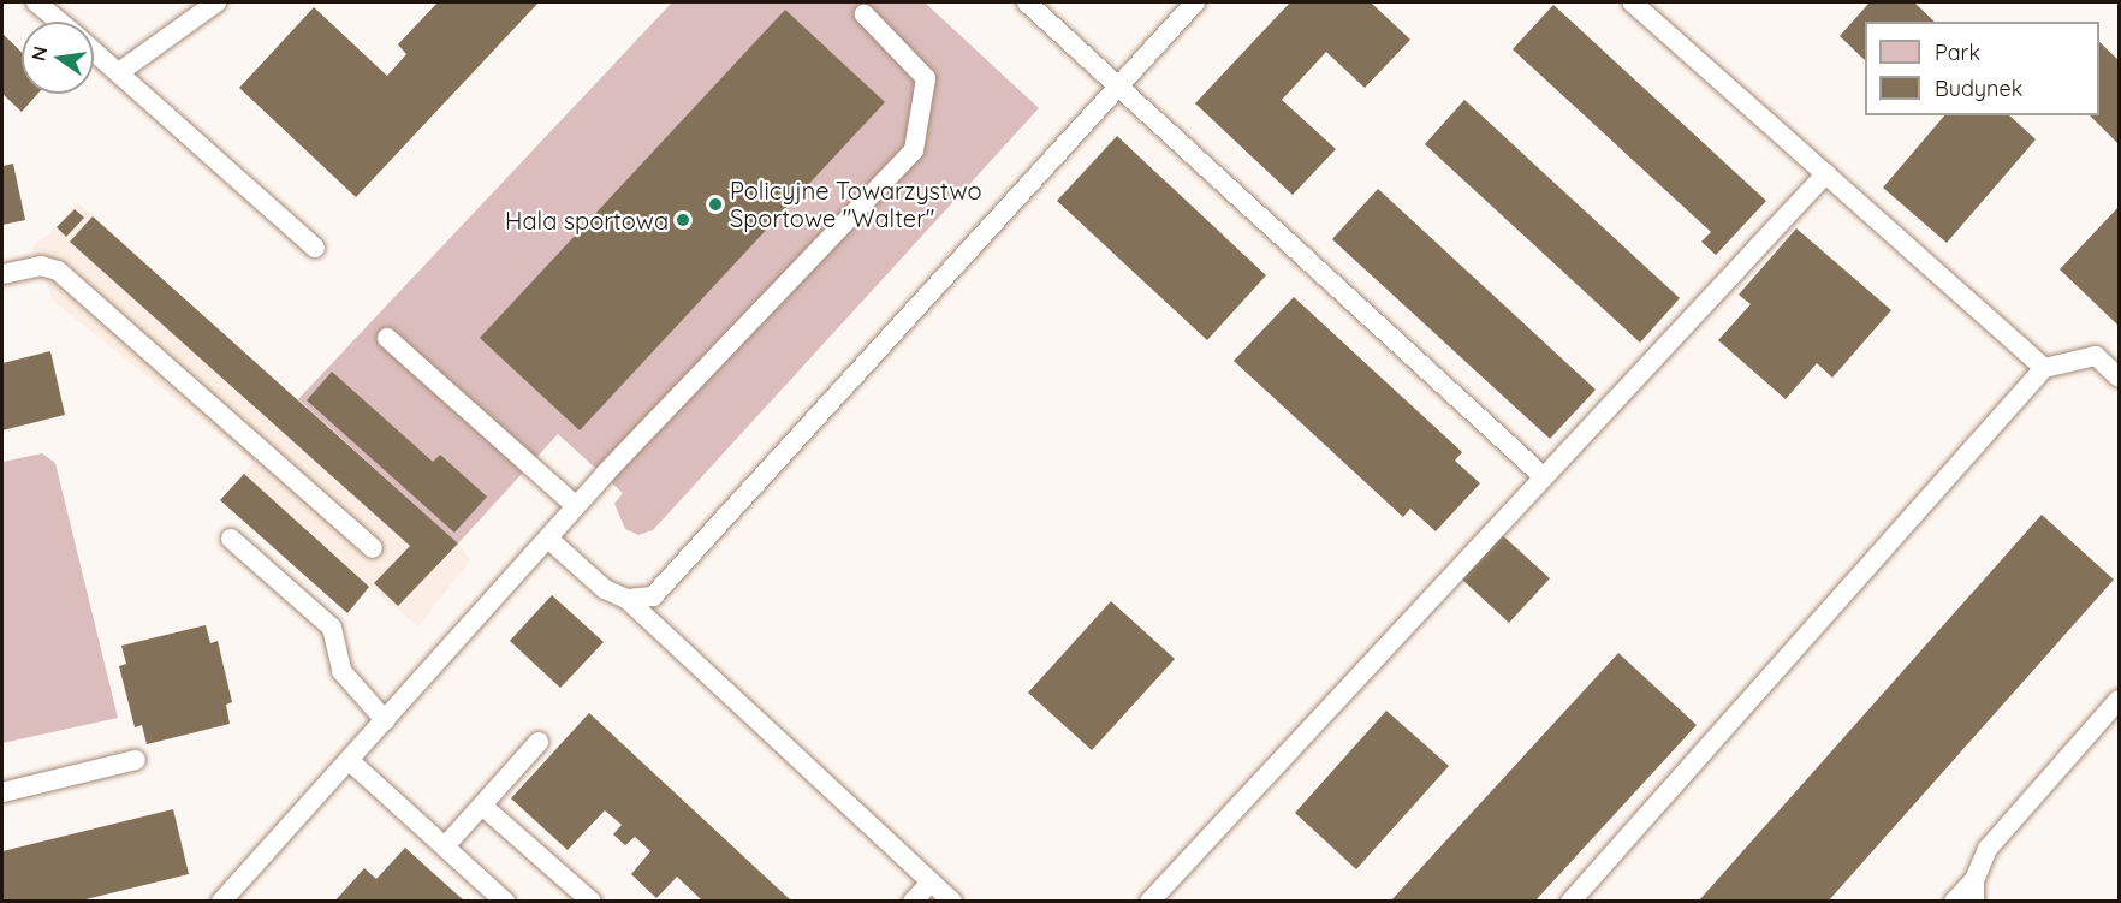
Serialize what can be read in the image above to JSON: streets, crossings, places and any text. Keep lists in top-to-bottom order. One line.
{"places":["Policyjne Towarzystwo Sportowe \"Walter\"","Hala sportowa"],"legend":["Park","Budynek"],"north":"left"}
